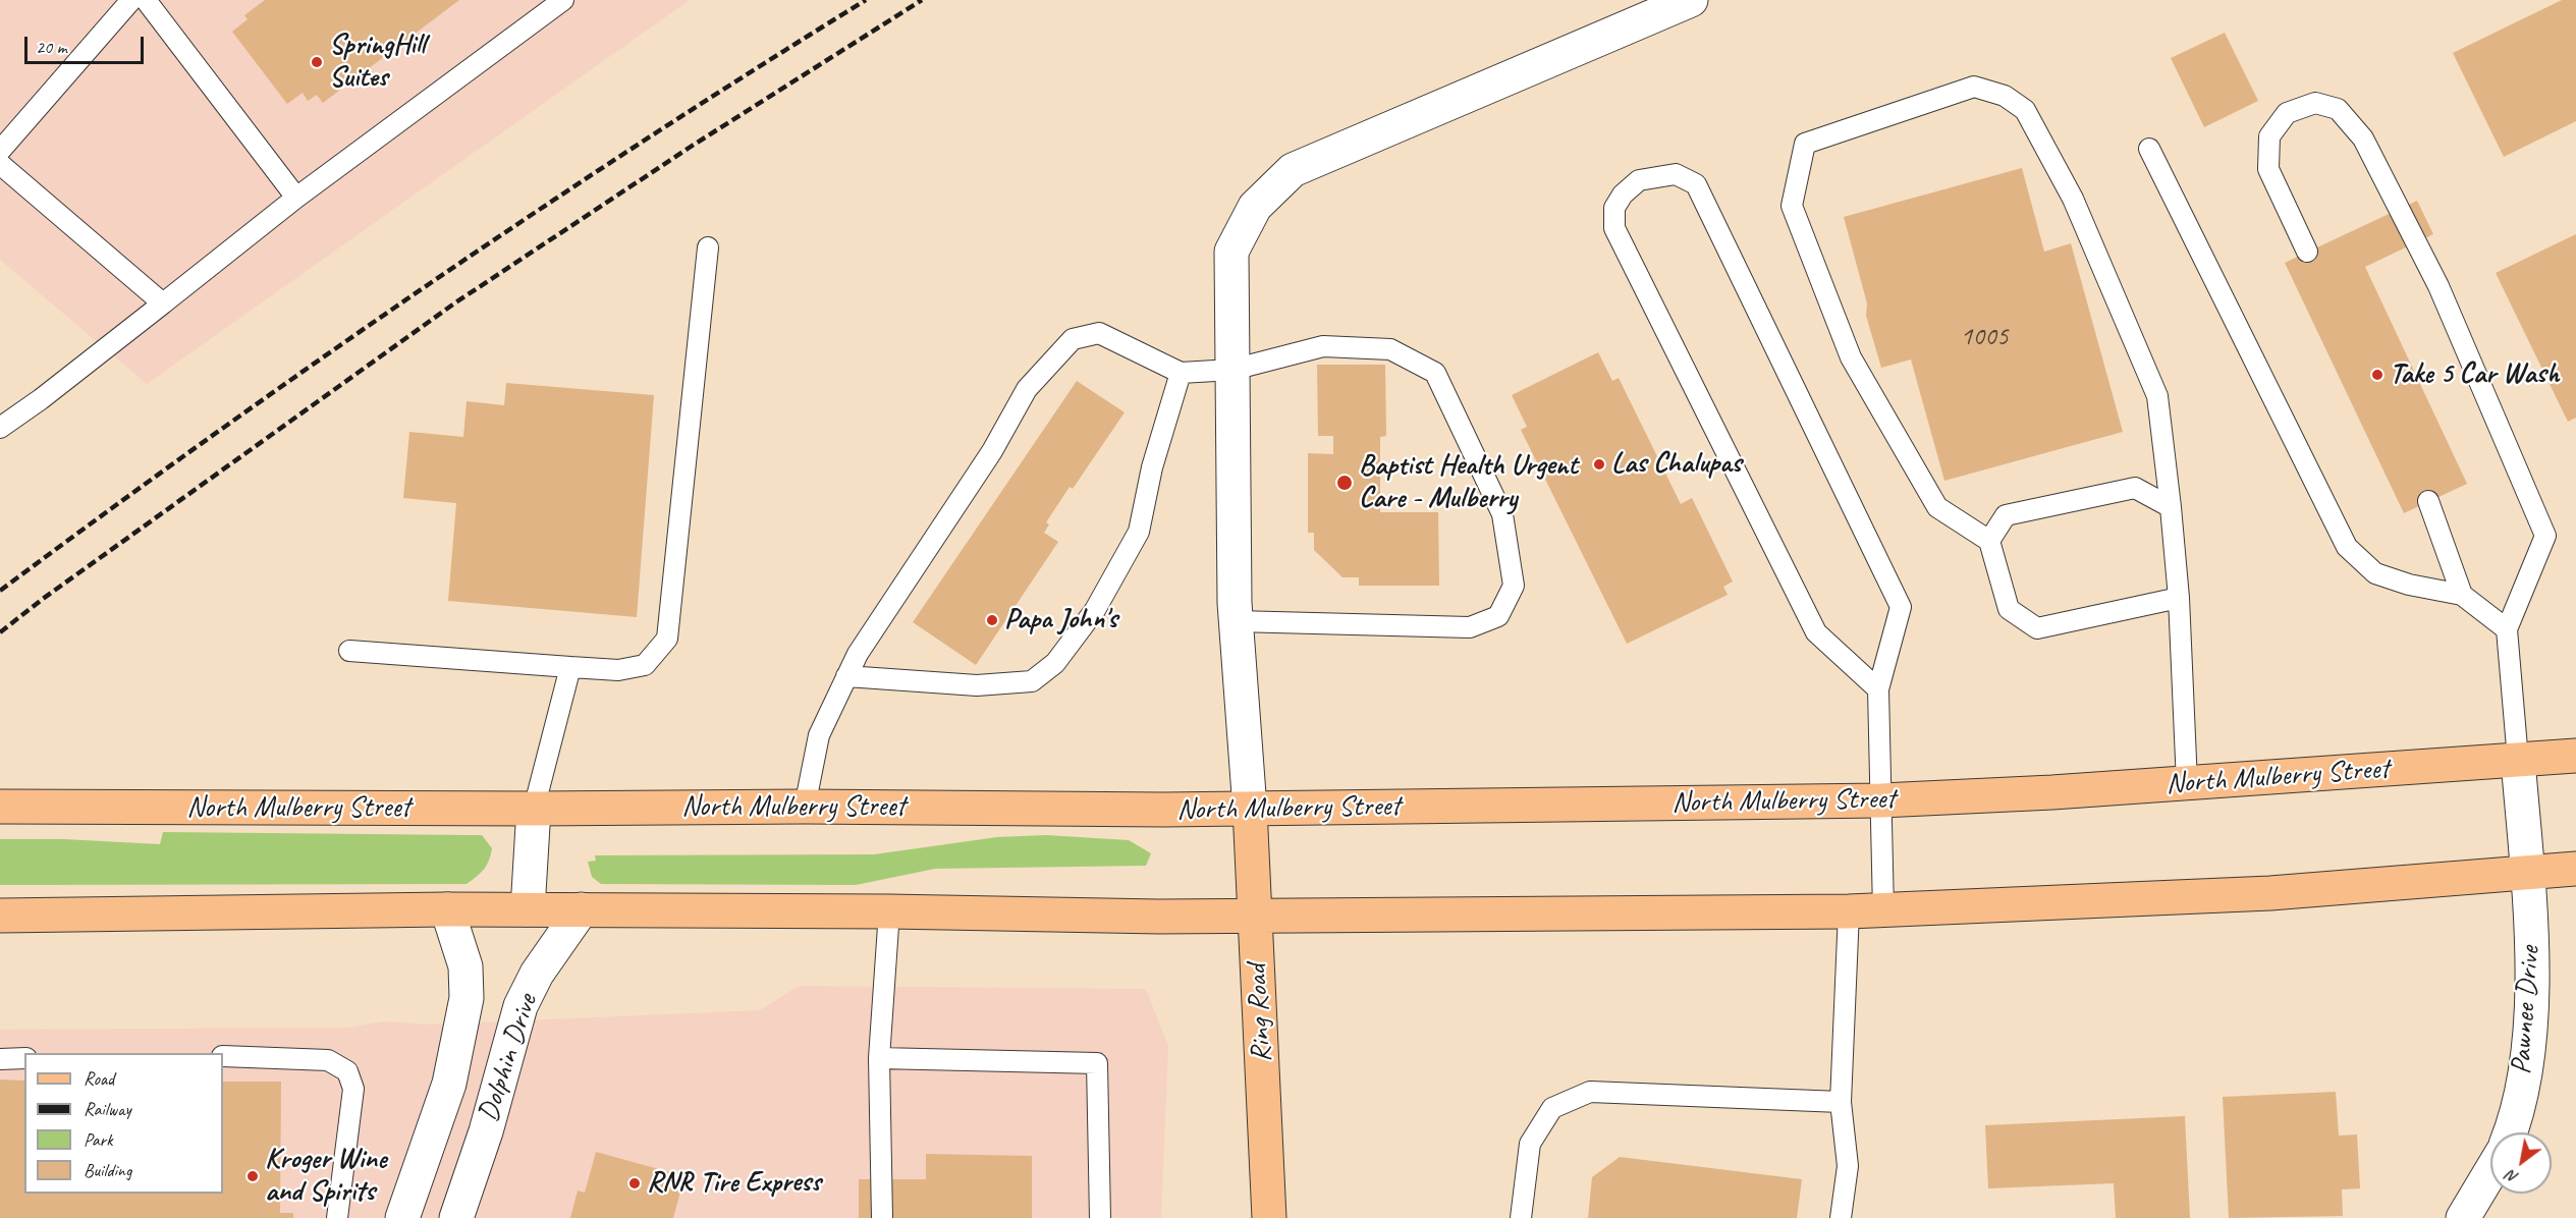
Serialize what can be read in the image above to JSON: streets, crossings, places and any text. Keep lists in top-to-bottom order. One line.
{"streets":{"main road":["North Mulberry Street","Ring Road"],"street":["Pawnee Drive","Dolphin Drive"]},"crossings":[["North Mulberry Street","Pawnee Drive"],["North Mulberry Street","Ring Road"]],"places":["SpringHill Suites","Take 5 Car Wash","Las Chalupas","Baptist Health Urgent Care - Mulberry","Papa John's","Kroger Wine and Spirits","RNR Tire Express"],"house_numbers":["1005"],"legend":["Road","Railway","Park","Building"],"scale_bar":"20 m","north":"bottom left"}
